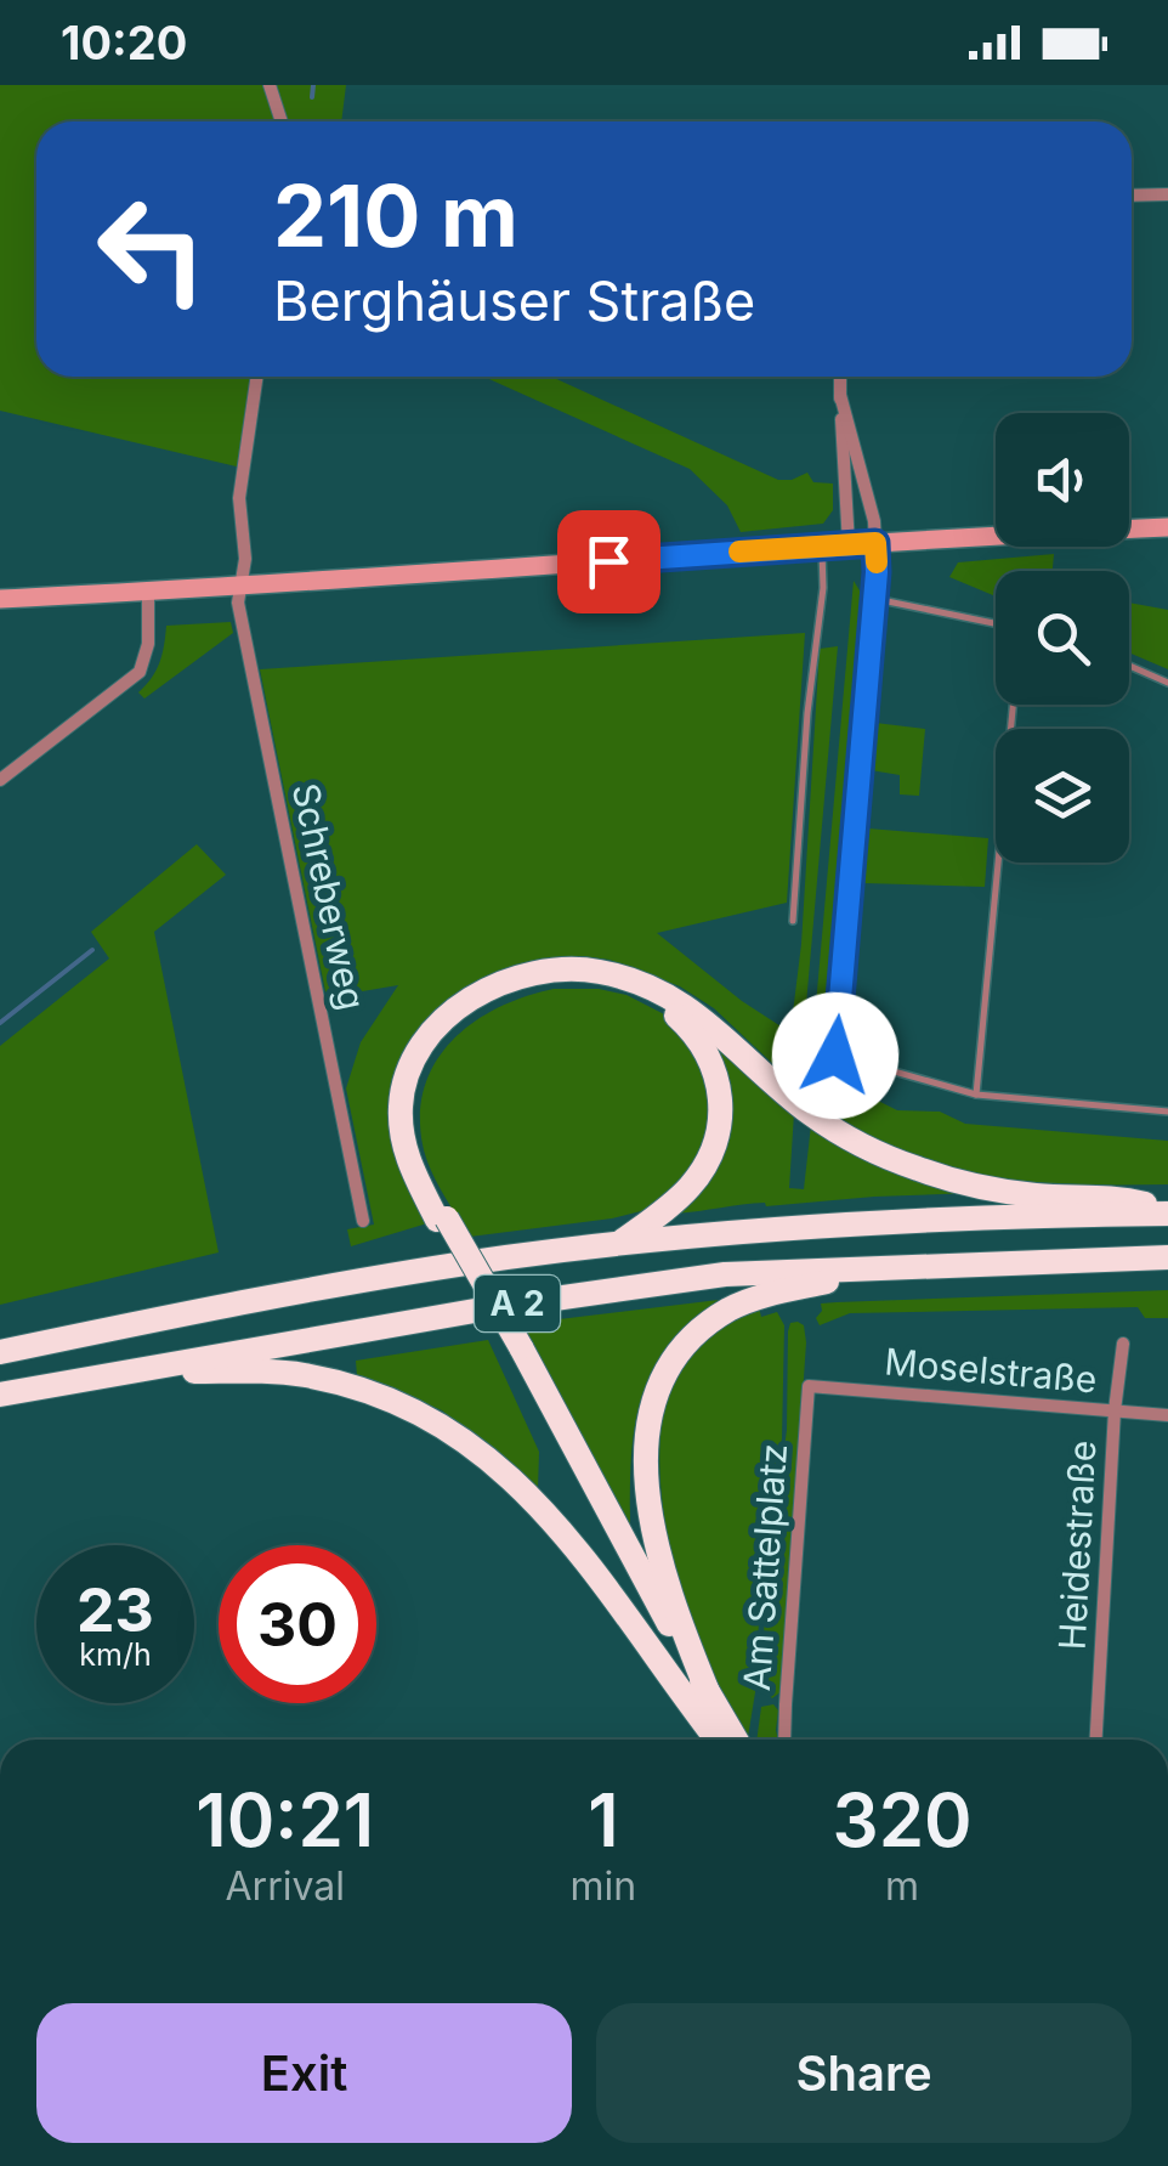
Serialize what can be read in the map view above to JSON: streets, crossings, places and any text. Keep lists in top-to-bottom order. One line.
{"streets":{"highway":["A 2"],"street":["Schreberweg","Moselstraße","Heidestraße","Am Sattelplatz"]},"crossings":[["Moselstraße","Heidestraße"],["Moselstraße","Am Sattelplatz"]],"page":{"status":"10:20","turn":["210 m","Berghäuser Straße"],"speed":"23 km/h","limit":"30","eta":["10:21","Arrival","1","min","320","m"],"buttons":["Exit","Share"]}}
